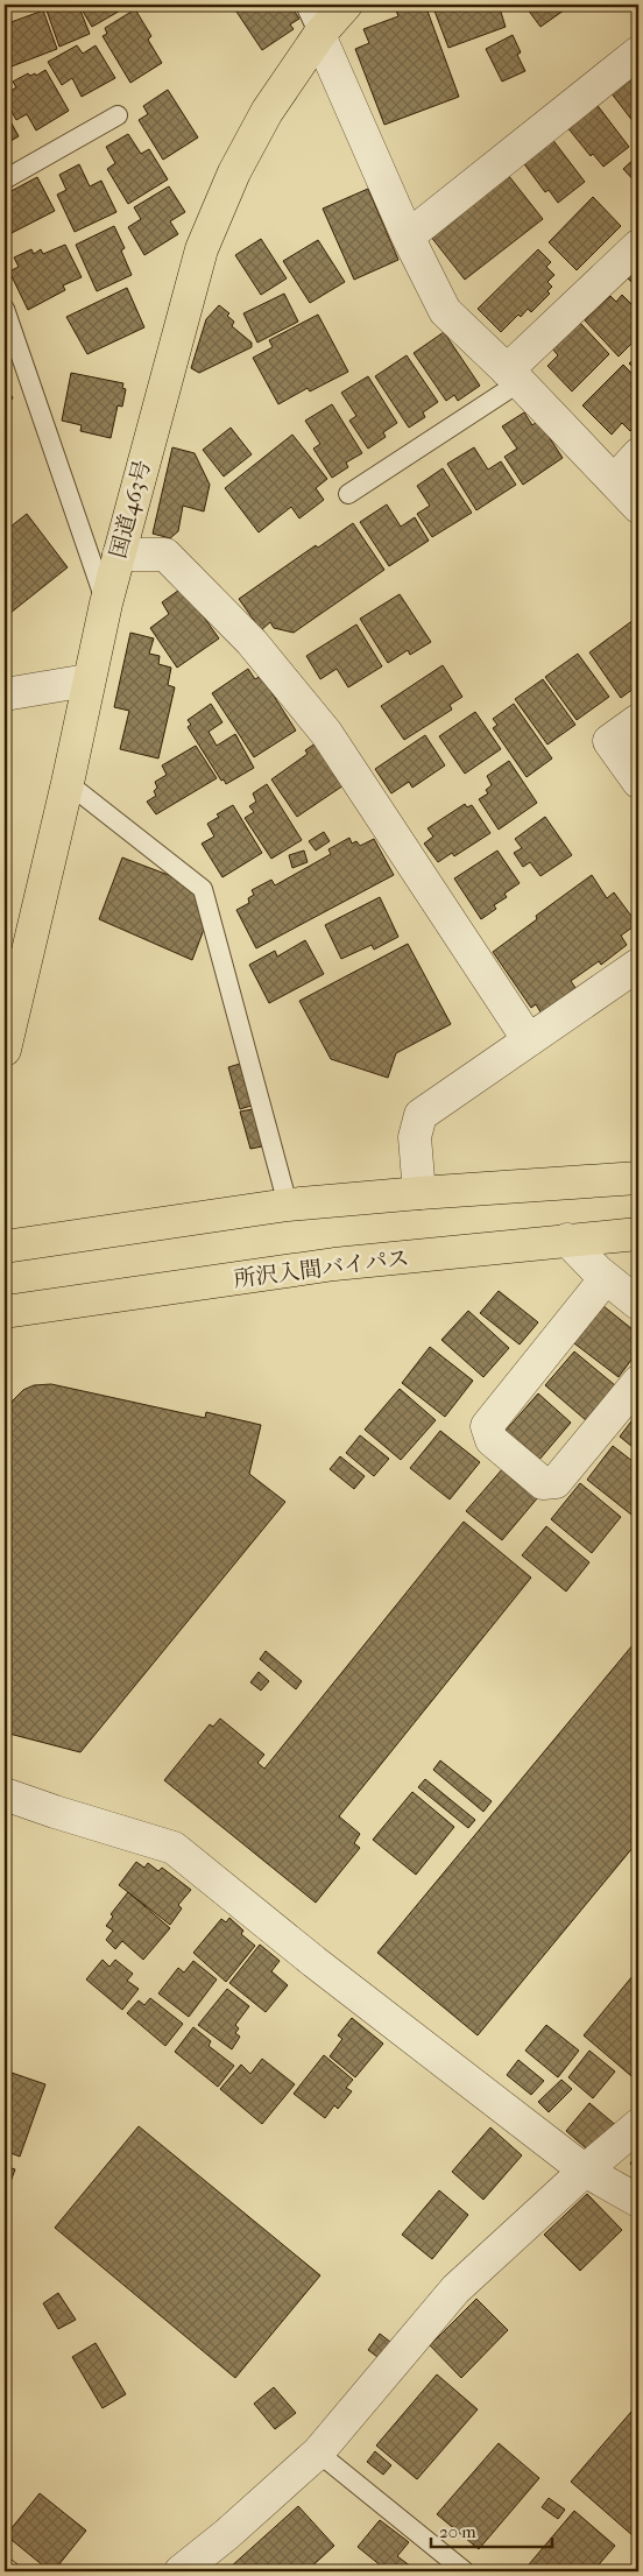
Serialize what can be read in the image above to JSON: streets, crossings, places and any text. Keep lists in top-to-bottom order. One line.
{"streets":{"main road":["国道463号","所沢入間バイパス"]},"scale_bar":"20 m"}
